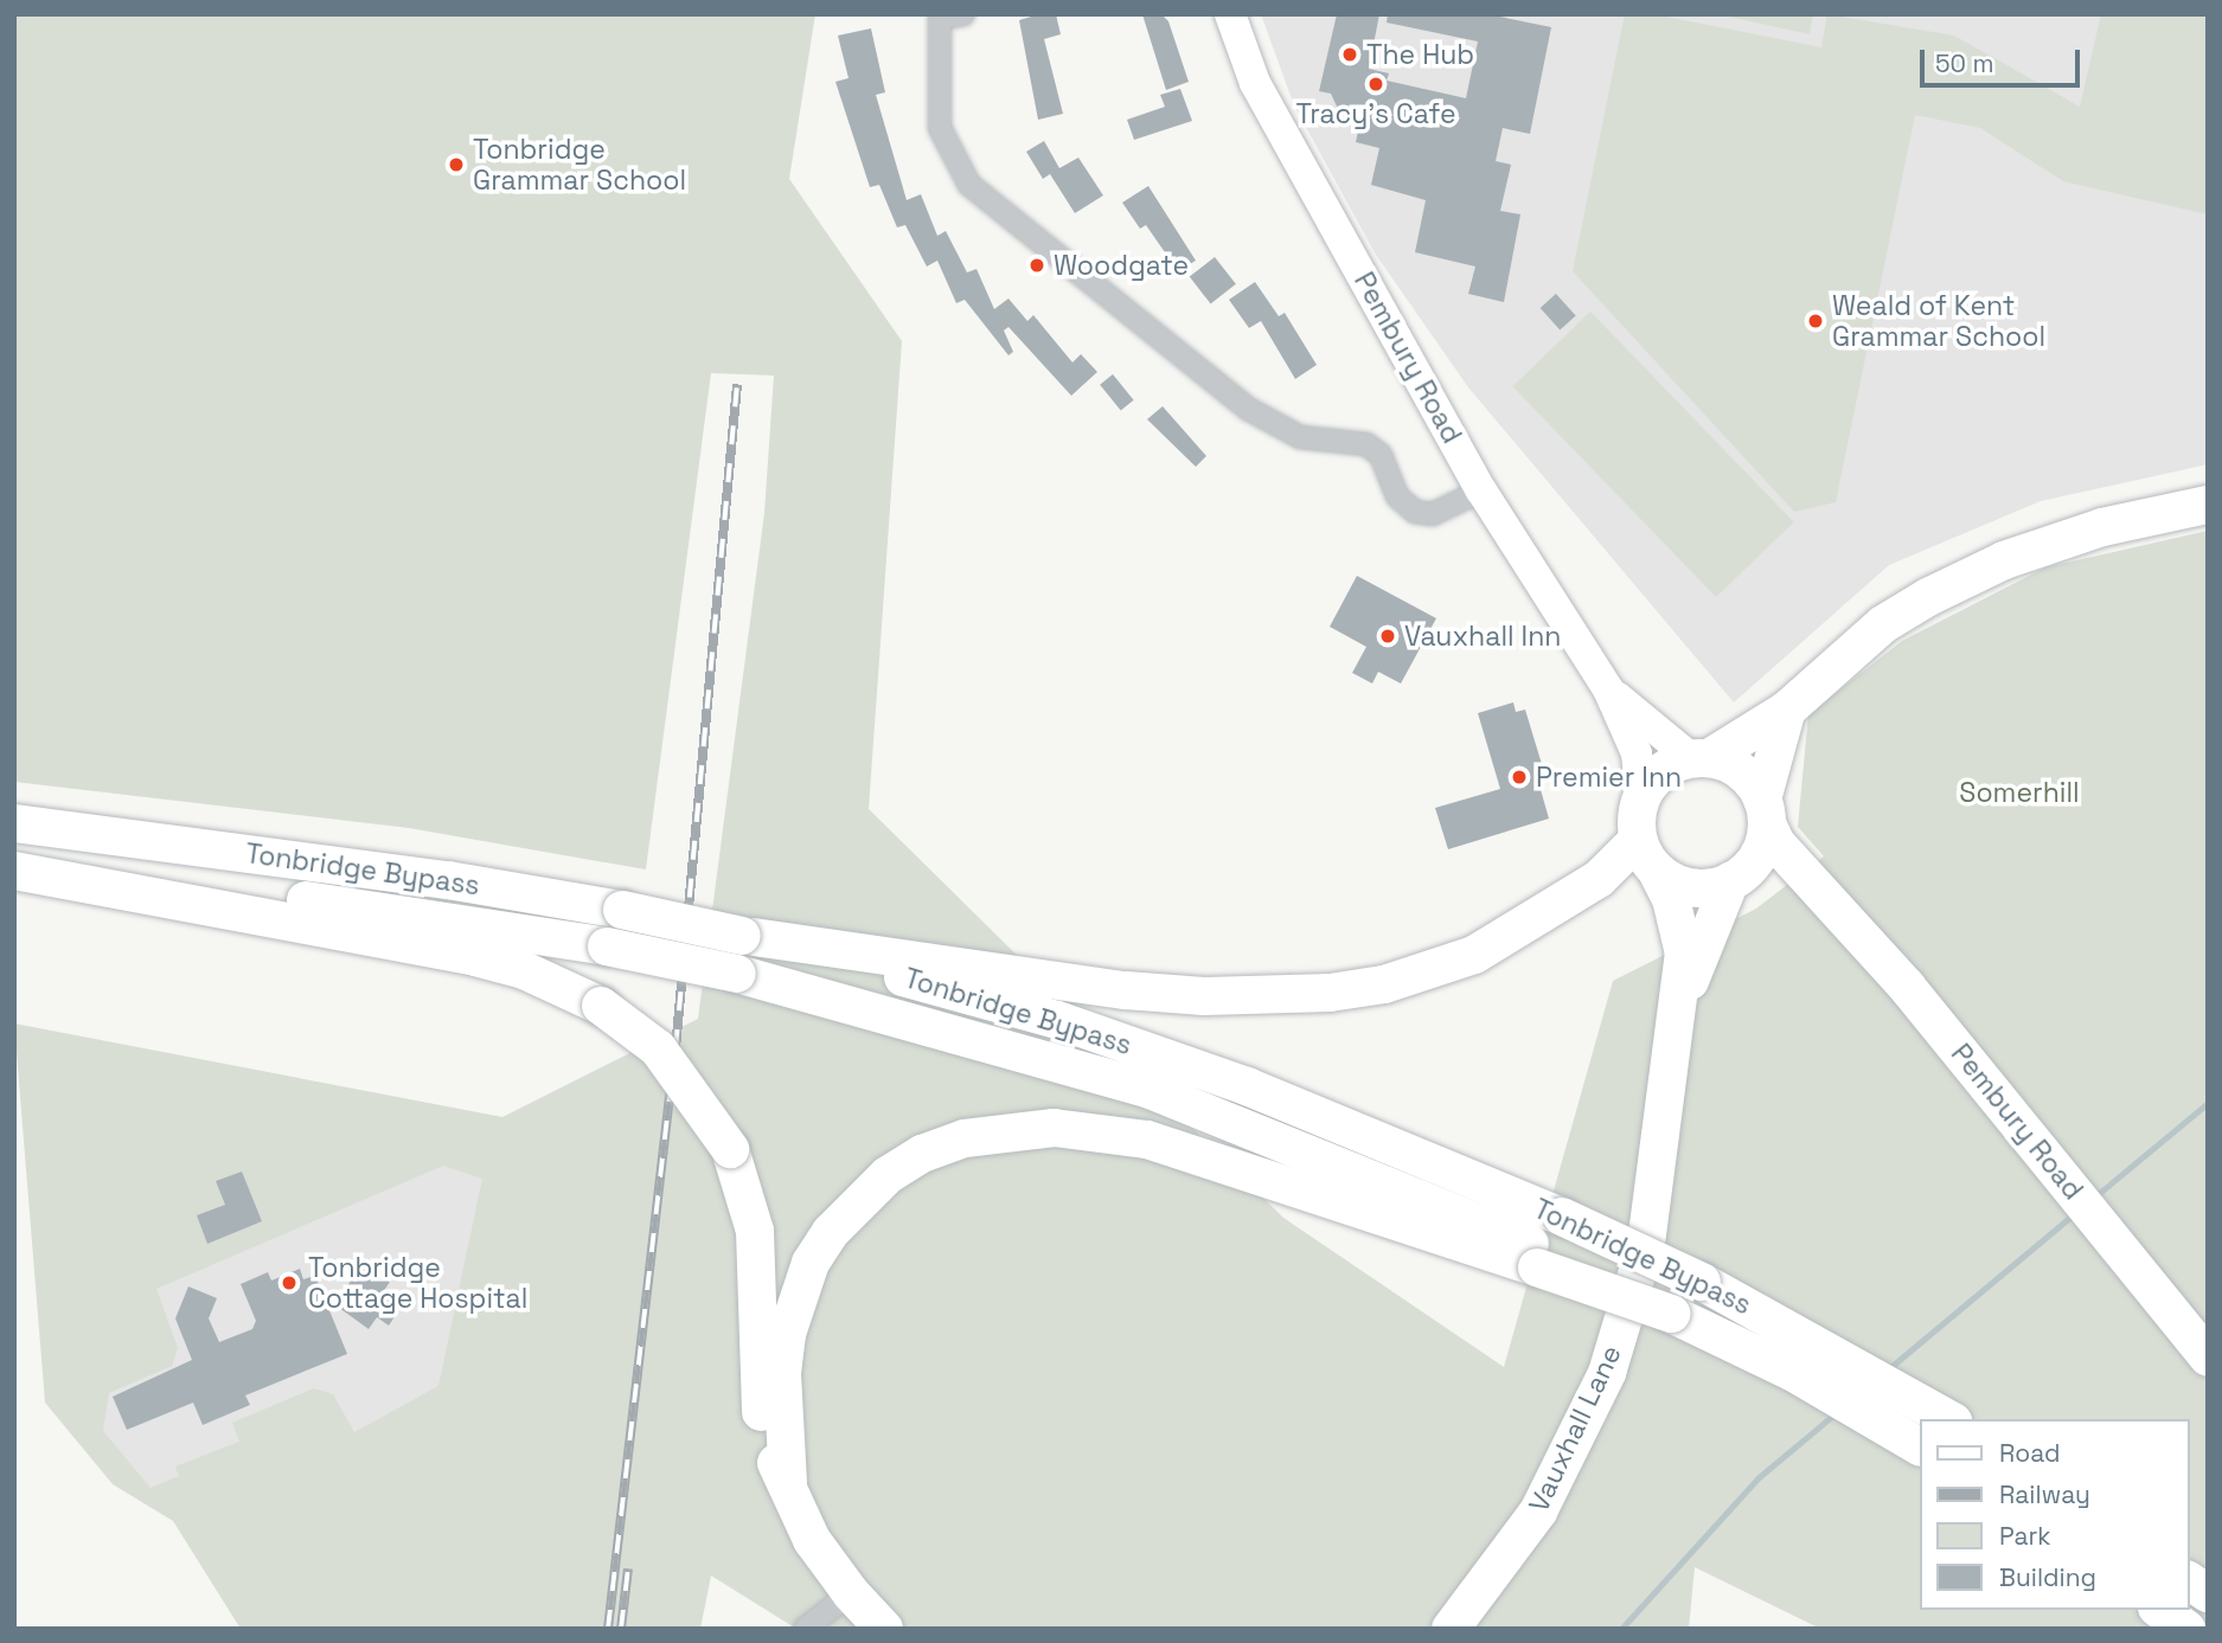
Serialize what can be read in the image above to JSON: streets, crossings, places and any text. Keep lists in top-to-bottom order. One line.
{"streets":{"highway":["Pembury Road","Tonbridge Bypass","Vauxhall Lane"]},"crossings":[["Pembury Road","Vauxhall Lane"]],"parks":["Somerhill"],"places":["The Hub","Tracy's Cafe","Tonbridge Grammar School","Woodgate","Weald of Kent Grammar School","Vauxhall Inn","Premier Inn","Tonbridge Cottage Hospital"],"legend":["Road","Railway","Park","Building"],"scale_bar":"50 m"}
